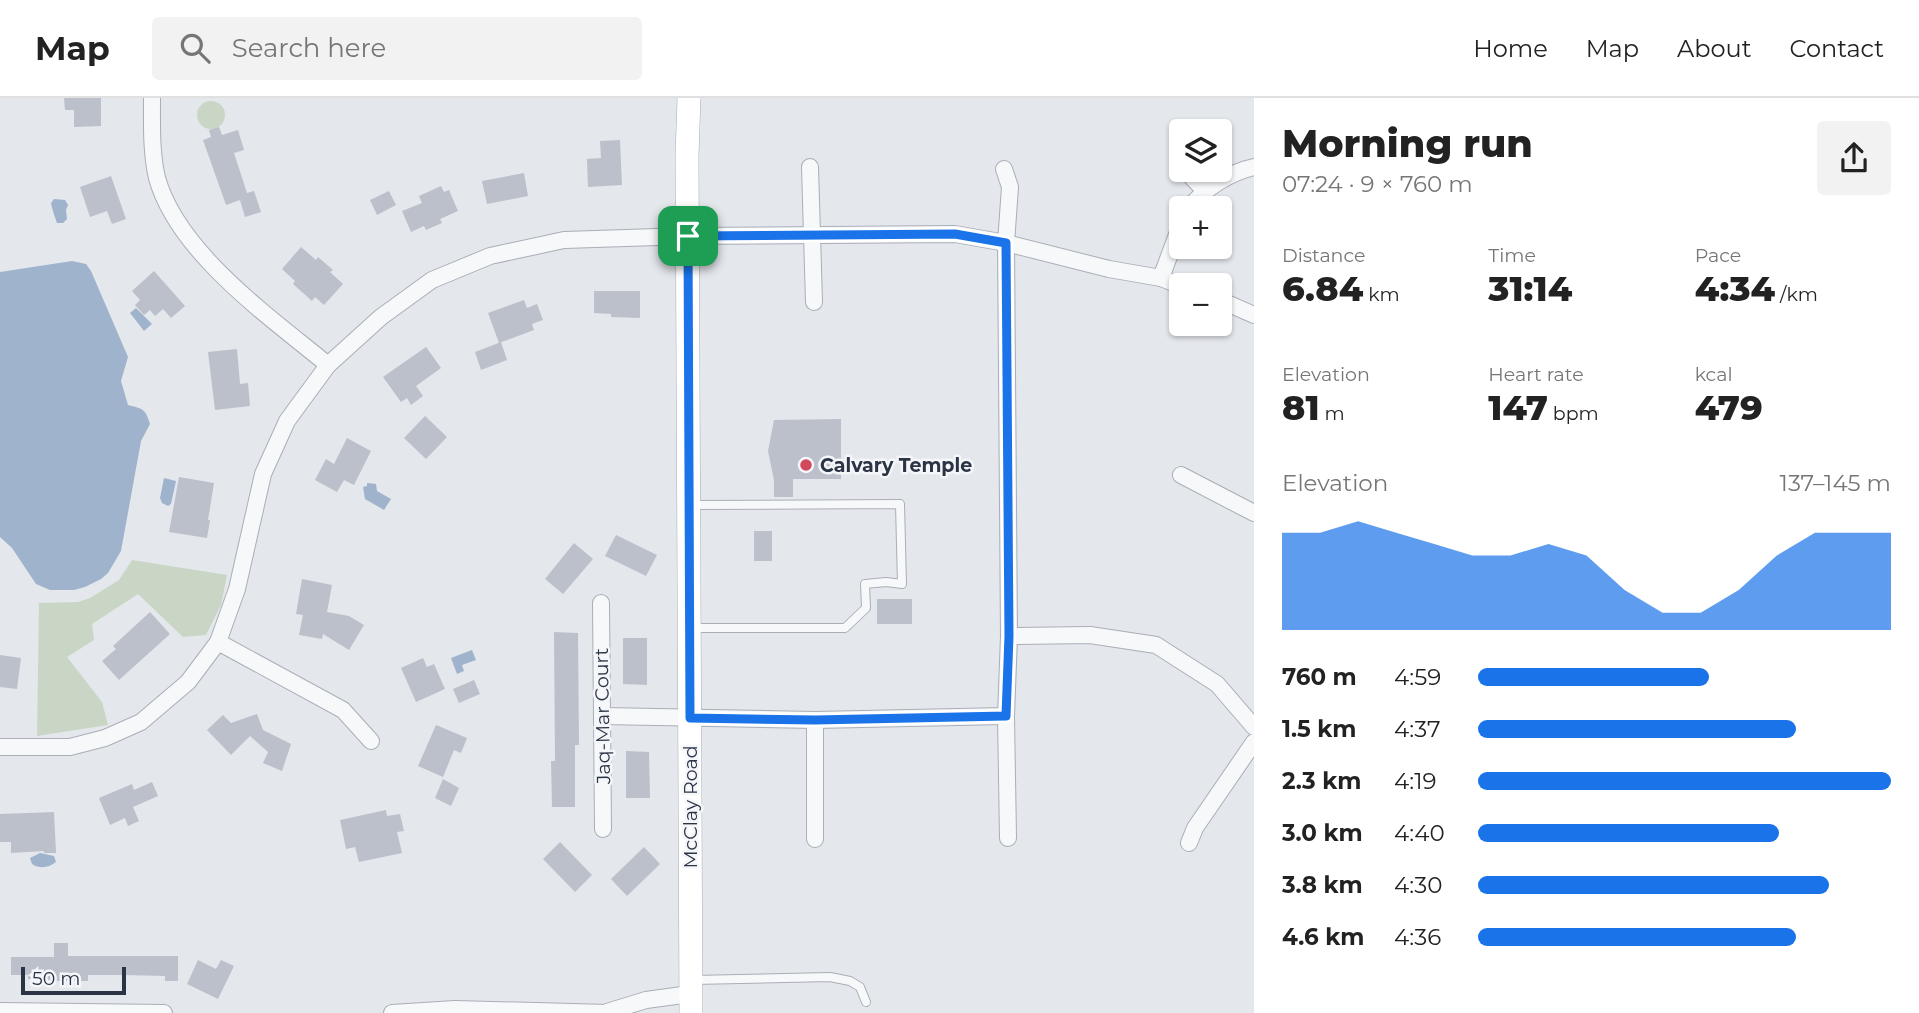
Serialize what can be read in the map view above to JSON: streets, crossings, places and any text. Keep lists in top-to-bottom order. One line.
{"streets":{"main road":["McClay Road"],"street":["Jaq-Mar Court"]},"places":["Calvary Temple"],"scale_bar":"50 m","page":{"header":"Map","search":"Search here","nav":["Home","Map","About","Contact"],"heading":["Morning run","07:24 · 9 × 760 m"],"map_buttons":["+","−"],"stats":[["Distance","6.84 km"],["Time","31:14"],["Pace","4:34 /km"],["Elevation","81 m"],["Heart rate","147 bpm"],["kcal","479"]],"chart":["Elevation","137–145 m"],"list":[{"name":"760 m","note":"4:59"},{"name":"1.5 km","note":"4:37"},{"name":"2.3 km","note":"4:19"},{"name":"3.0 km","note":"4:40"},{"name":"3.8 km","note":"4:30"},{"name":"4.6 km","note":"4:36"}],"scale":"50 m"}}
